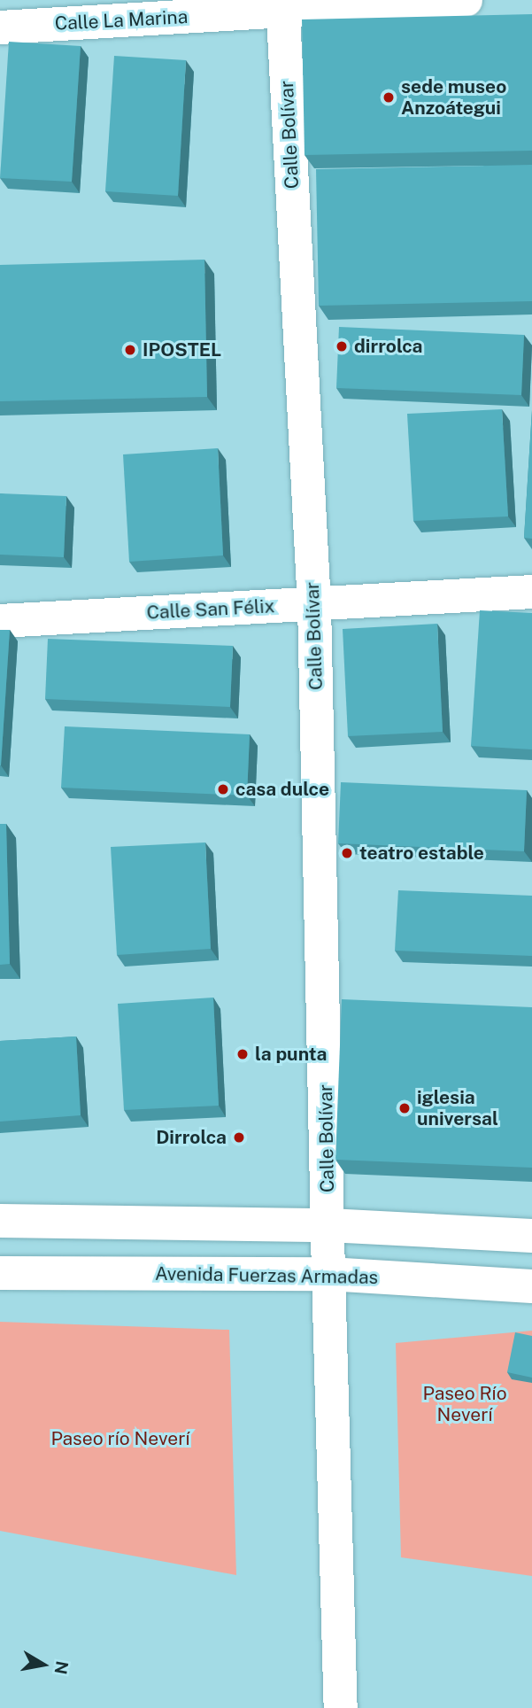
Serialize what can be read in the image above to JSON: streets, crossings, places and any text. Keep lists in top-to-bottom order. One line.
{"streets":{"street":["Calle La Marina","Calle Bolívar","Calle San Félix","Avenida Fuerzas Armadas"]},"crossings":[["Calle La Marina","Calle Bolívar"],["Calle Bolívar","Calle San Félix"],["Calle Bolívar","Avenida Fuerzas Armadas"]],"parks":["Paseo Río Neverí","Paseo río Neverí"],"places":["sede museo Anzoátegui","dirrolca","IPOSTEL","casa dulce","teatro estable","la punta","iglesia universal","Dirrolca"],"north":"right"}
